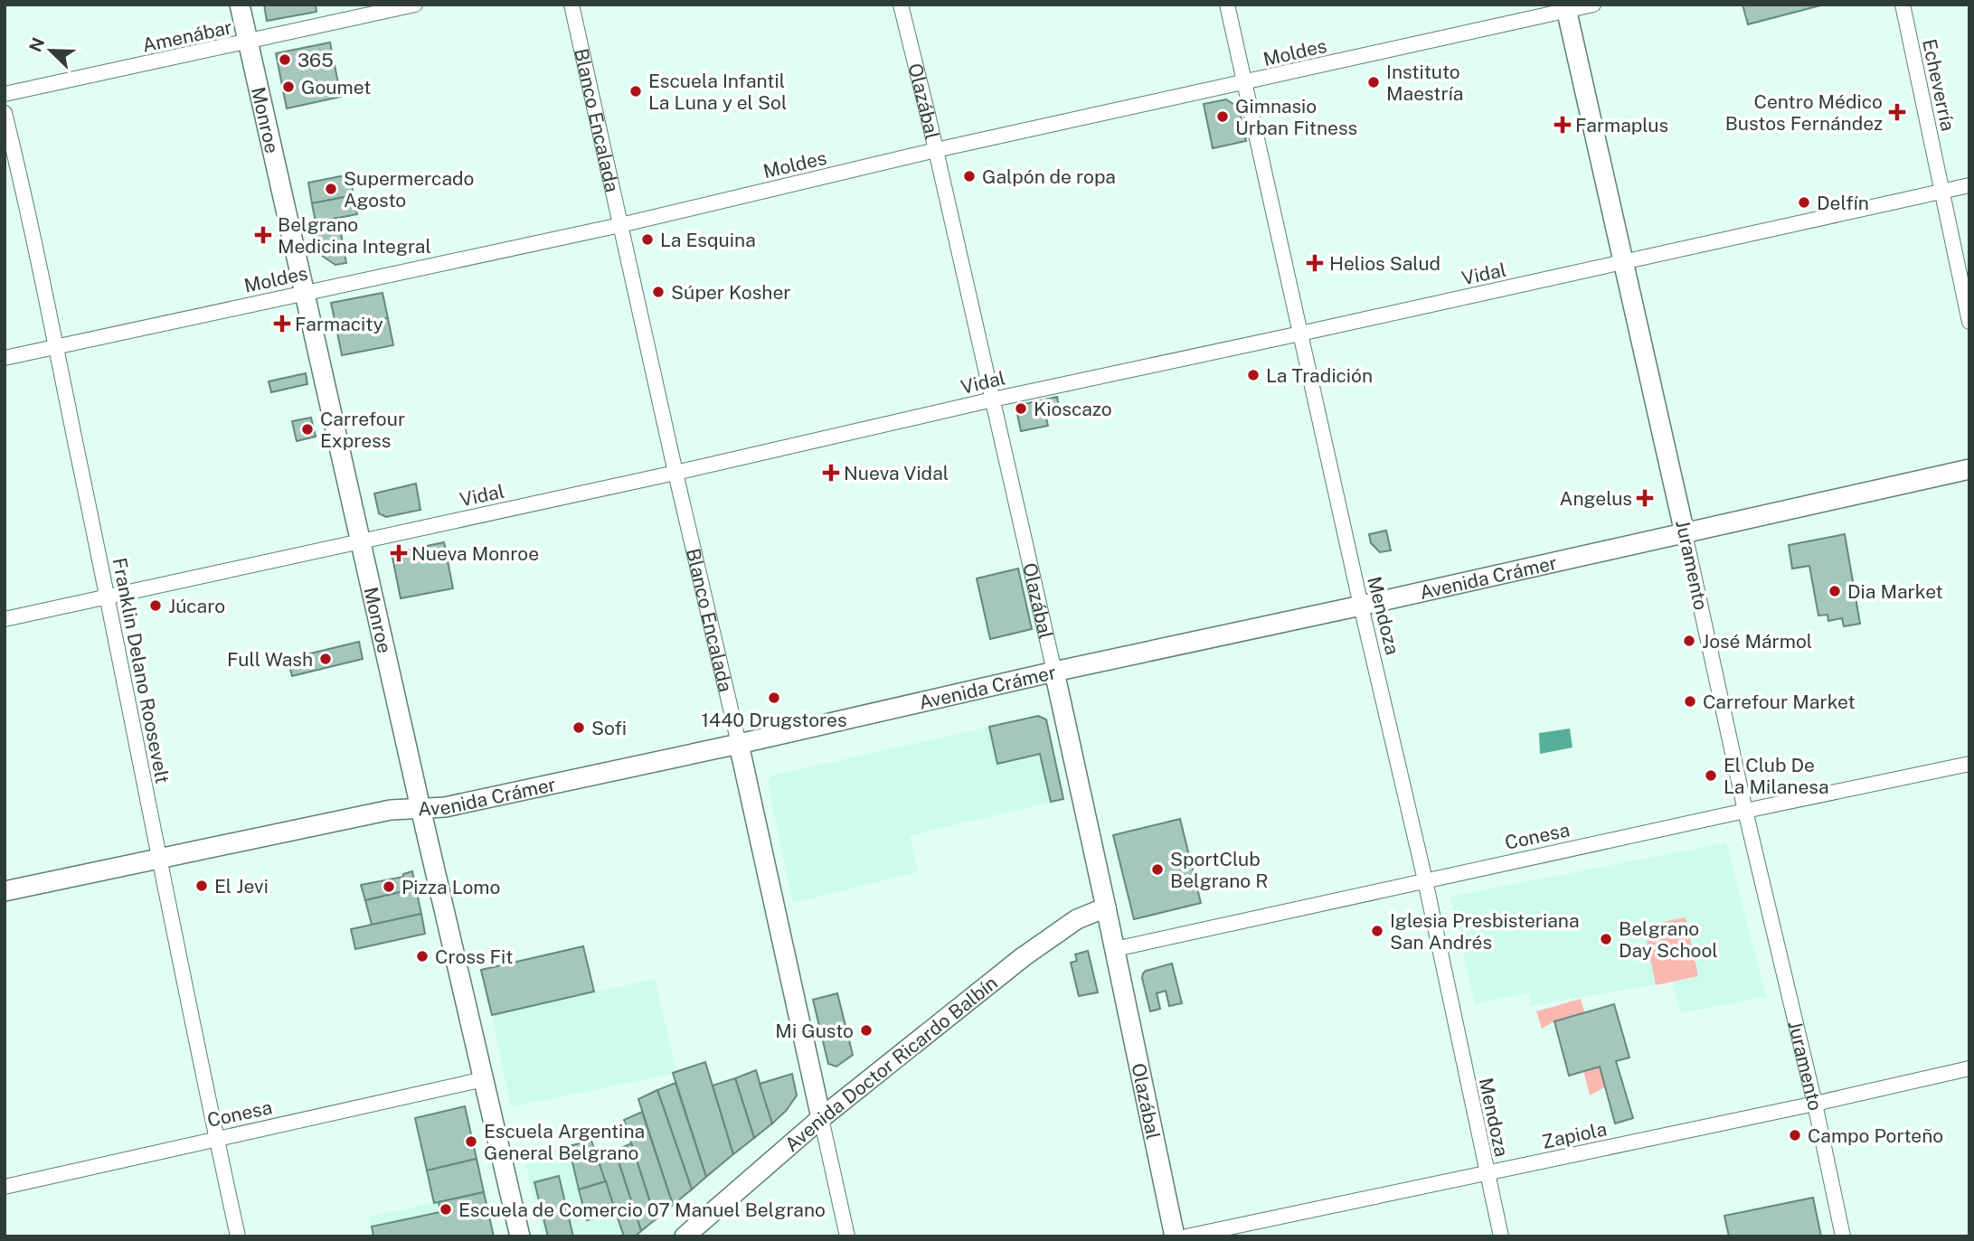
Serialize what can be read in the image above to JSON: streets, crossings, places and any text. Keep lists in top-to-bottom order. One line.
{"streets":{"main road":["Olazábal","Blanco Encalada","Monroe","Juramento","Avenida Crámer","Avenida Doctor Ricardo Balbín"],"street":["Amenábar","Moldes","Echeverría","Vidal","Mendoza","Franklin Delano Roosevelt","Conesa","Zapiola"]},"crossings":[["Amenábar","Monroe"],["Moldes","Olazábal"],["Moldes","Blanco Encalada"],["Moldes","Monroe"],["Moldes","Juramento"],["Moldes","Mendoza"],["Moldes","Franklin Delano Roosevelt"],["Echeverría","Vidal"],["Olazábal","Vidal"],["Olazábal","Avenida Crámer"],["Olazábal","Conesa"],["Olazábal","Avenida Doctor Ricardo Balbín"],["Blanco Encalada","Vidal"],["Blanco Encalada","Avenida Crámer"],["Blanco Encalada","Avenida Doctor Ricardo Balbín"],["Monroe","Vidal"],["Monroe","Avenida Crámer"],["Monroe","Conesa"],["Vidal","Juramento"],["Vidal","Mendoza"],["Vidal","Franklin Delano Roosevelt"],["Juramento","Avenida Crámer"],["Juramento","Conesa"],["Juramento","Zapiola"],["Avenida Crámer","Mendoza"],["Avenida Crámer","Franklin Delano Roosevelt"],["Mendoza","Conesa"],["Mendoza","Zapiola"],["Franklin Delano Roosevelt","Conesa"]],"places":{"other":["365","Instituto Maestría","Goumet","Escuela Infantil La Luna y el Sol","Gimnasio Urban Fitness","Galpón de ropa","Supermercado Agosto","Delfín","La Esquina","Súper Kosher","La Tradición","Kioscazo","Carrefour Express","Dia Market","Júcaro","José Mármol","Full Wash","1440 Drugstores","Carrefour Market","Sofi","El Club De La Milanesa","SportClub Belgrano R","El Jevi","Pizza Lomo","Iglesia Presbisteriana San Andrés","Belgrano Day School","Cross Fit","Mi Gusto","Campo Porteño","Escuela Argentina General Belgrano","Escuela de Comercio 07 Manuel Belgrano"],"health":["Centro Médico Bustos Fernández","Farmaplus","Belgrano Medicina Integral","Helios Salud","Farmacity","Nueva Vidal","Angelus","Nueva Monroe"]},"north":"top left"}
